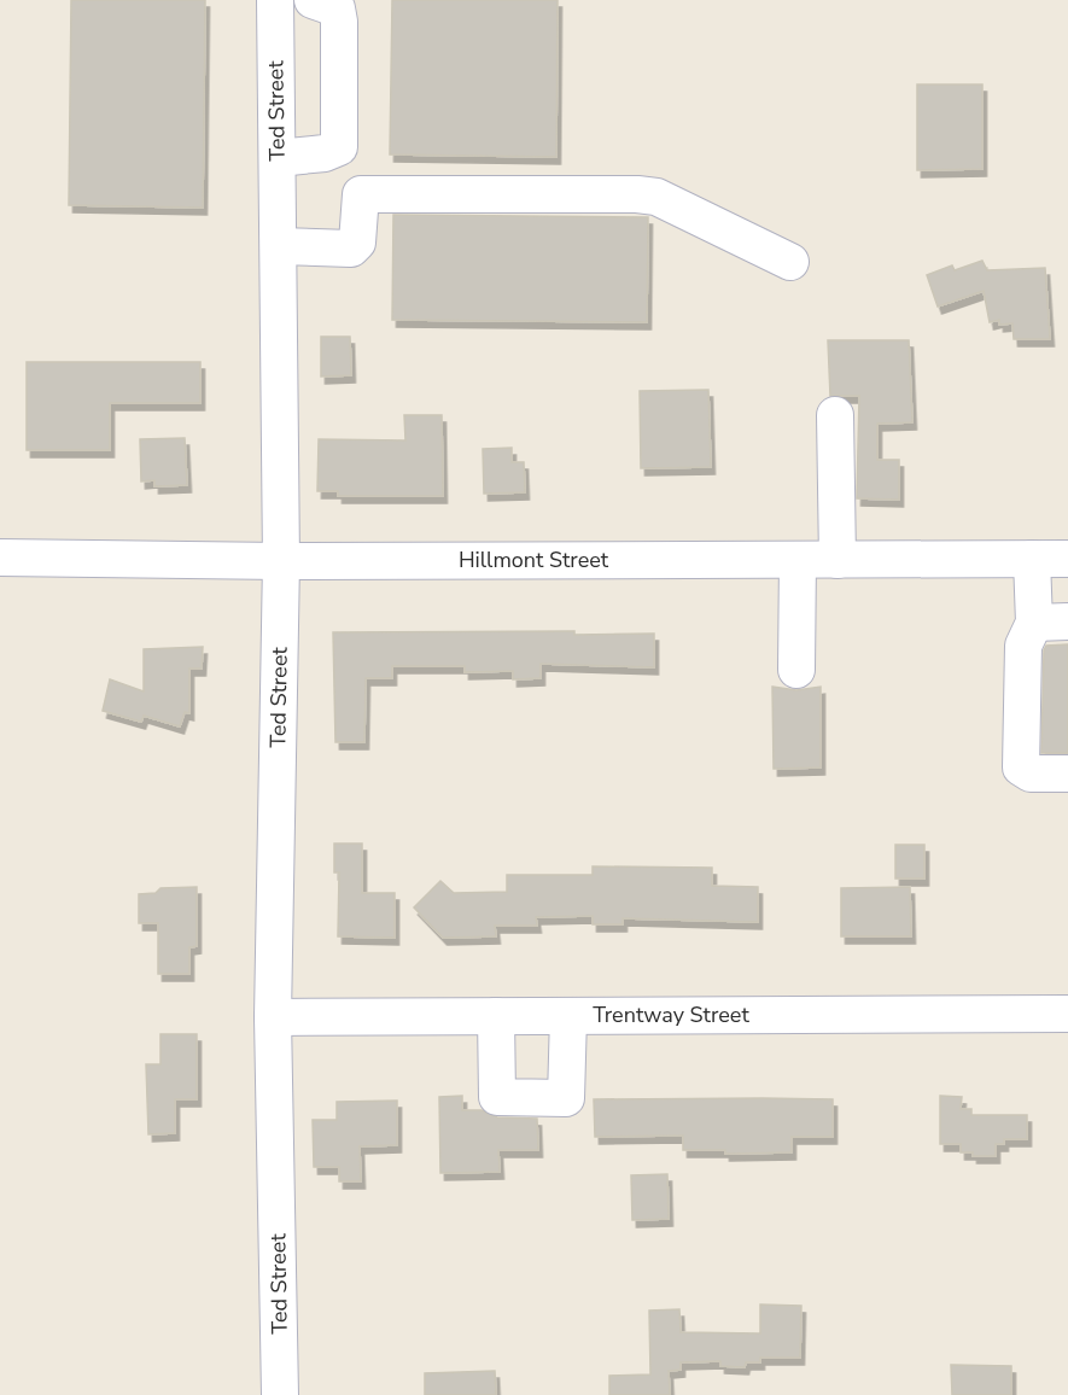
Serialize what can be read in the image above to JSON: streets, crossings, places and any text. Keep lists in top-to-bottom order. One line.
{"streets":{"street":["Ted Street","Hillmont Street","Trentway Street"]},"crossings":[["Ted Street","Hillmont Street"],["Ted Street","Trentway Street"]]}
